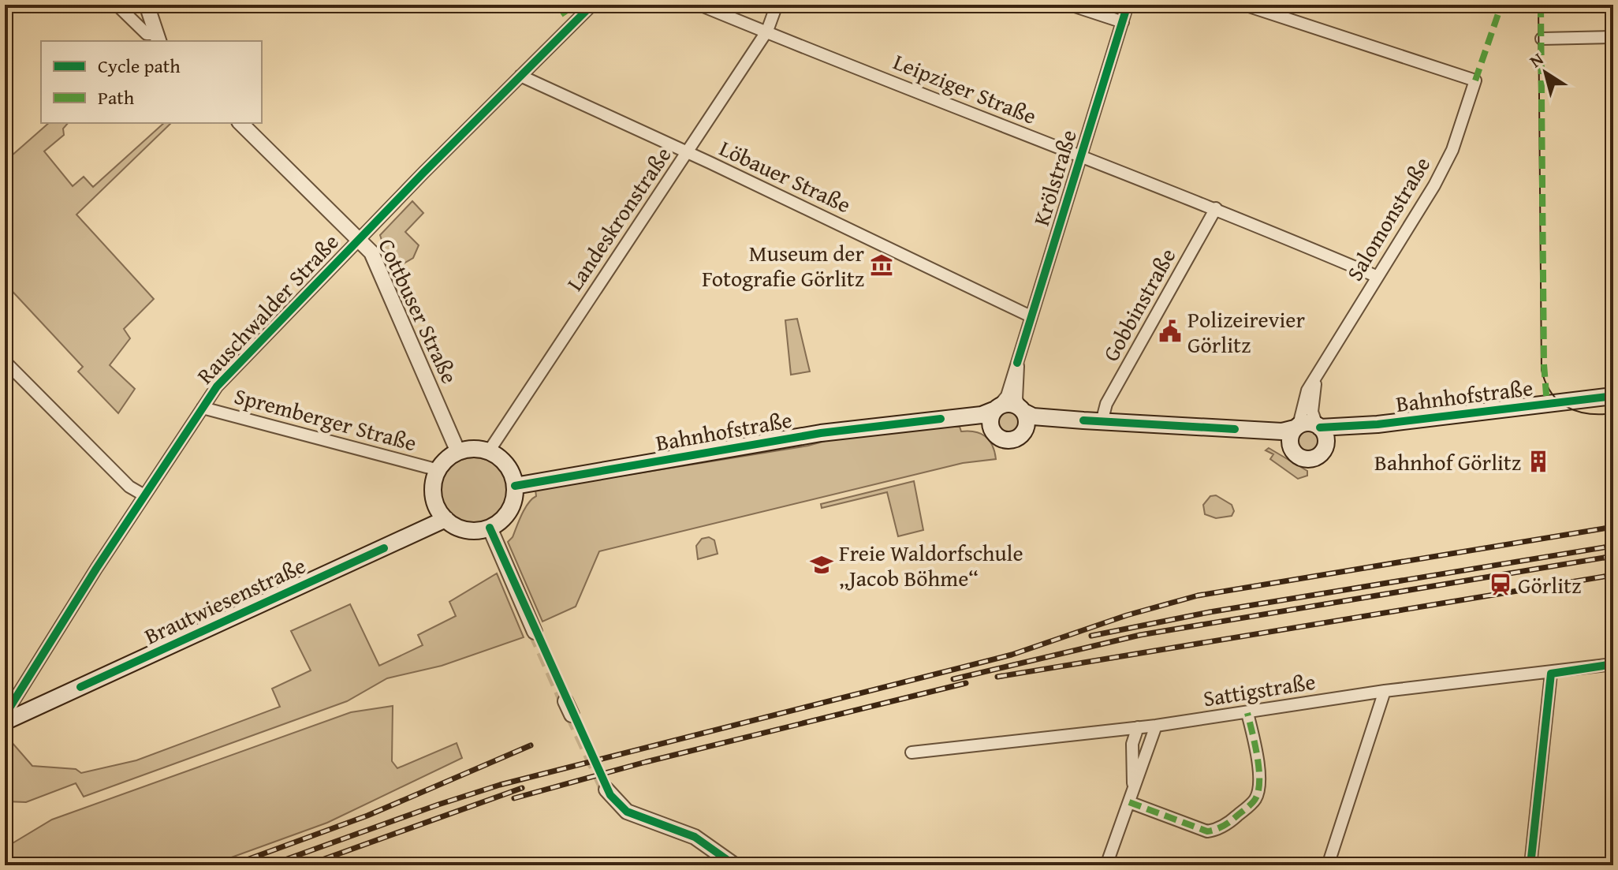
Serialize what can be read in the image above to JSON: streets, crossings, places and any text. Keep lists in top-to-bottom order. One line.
{"streets":{"main road":["Krölstraße","Bahnhofstraße","Brautwiesenstraße"],"street":["Leipziger Straße","Löbauer Straße","Landeskronstraße","Salomonstraße","Gobbinstraße","Rauschwalder Straße","Cottbuser Straße","Spremberger Straße","Sattigstraße"]},"crossings":[["Leipziger Straße","Krölstraße"],["Leipziger Straße","Landeskronstraße"],["Leipziger Straße","Salomonstraße"],["Leipziger Straße","Gobbinstraße"],["Löbauer Straße","Krölstraße"],["Löbauer Straße","Landeskronstraße"],["Löbauer Straße","Rauschwalder Straße"],["Krölstraße","Bahnhofstraße"],["Landeskronstraße","Cottbuser Straße"],["Landeskronstraße","Bahnhofstraße"],["Landeskronstraße","Spremberger Straße"],["Landeskronstraße","Brautwiesenstraße"],["Salomonstraße","Bahnhofstraße"],["Gobbinstraße","Bahnhofstraße"],["Rauschwalder Straße","Cottbuser Straße"],["Rauschwalder Straße","Spremberger Straße"],["Cottbuser Straße","Bahnhofstraße"],["Cottbuser Straße","Spremberger Straße"],["Cottbuser Straße","Brautwiesenstraße"],["Bahnhofstraße","Spremberger Straße"],["Bahnhofstraße","Brautwiesenstraße"],["Spremberger Straße","Brautwiesenstraße"]],"places":{"museum":["Museum der Fotografie Görlitz"],"public building":["Polizeirevier Görlitz"],"building":["Bahnhof Görlitz"],"school or university":["Freie Waldorfschule „Jacob Böhme“"],"station":["Görlitz"]},"legend":["Cycle path","Path"],"north":"top left"}
